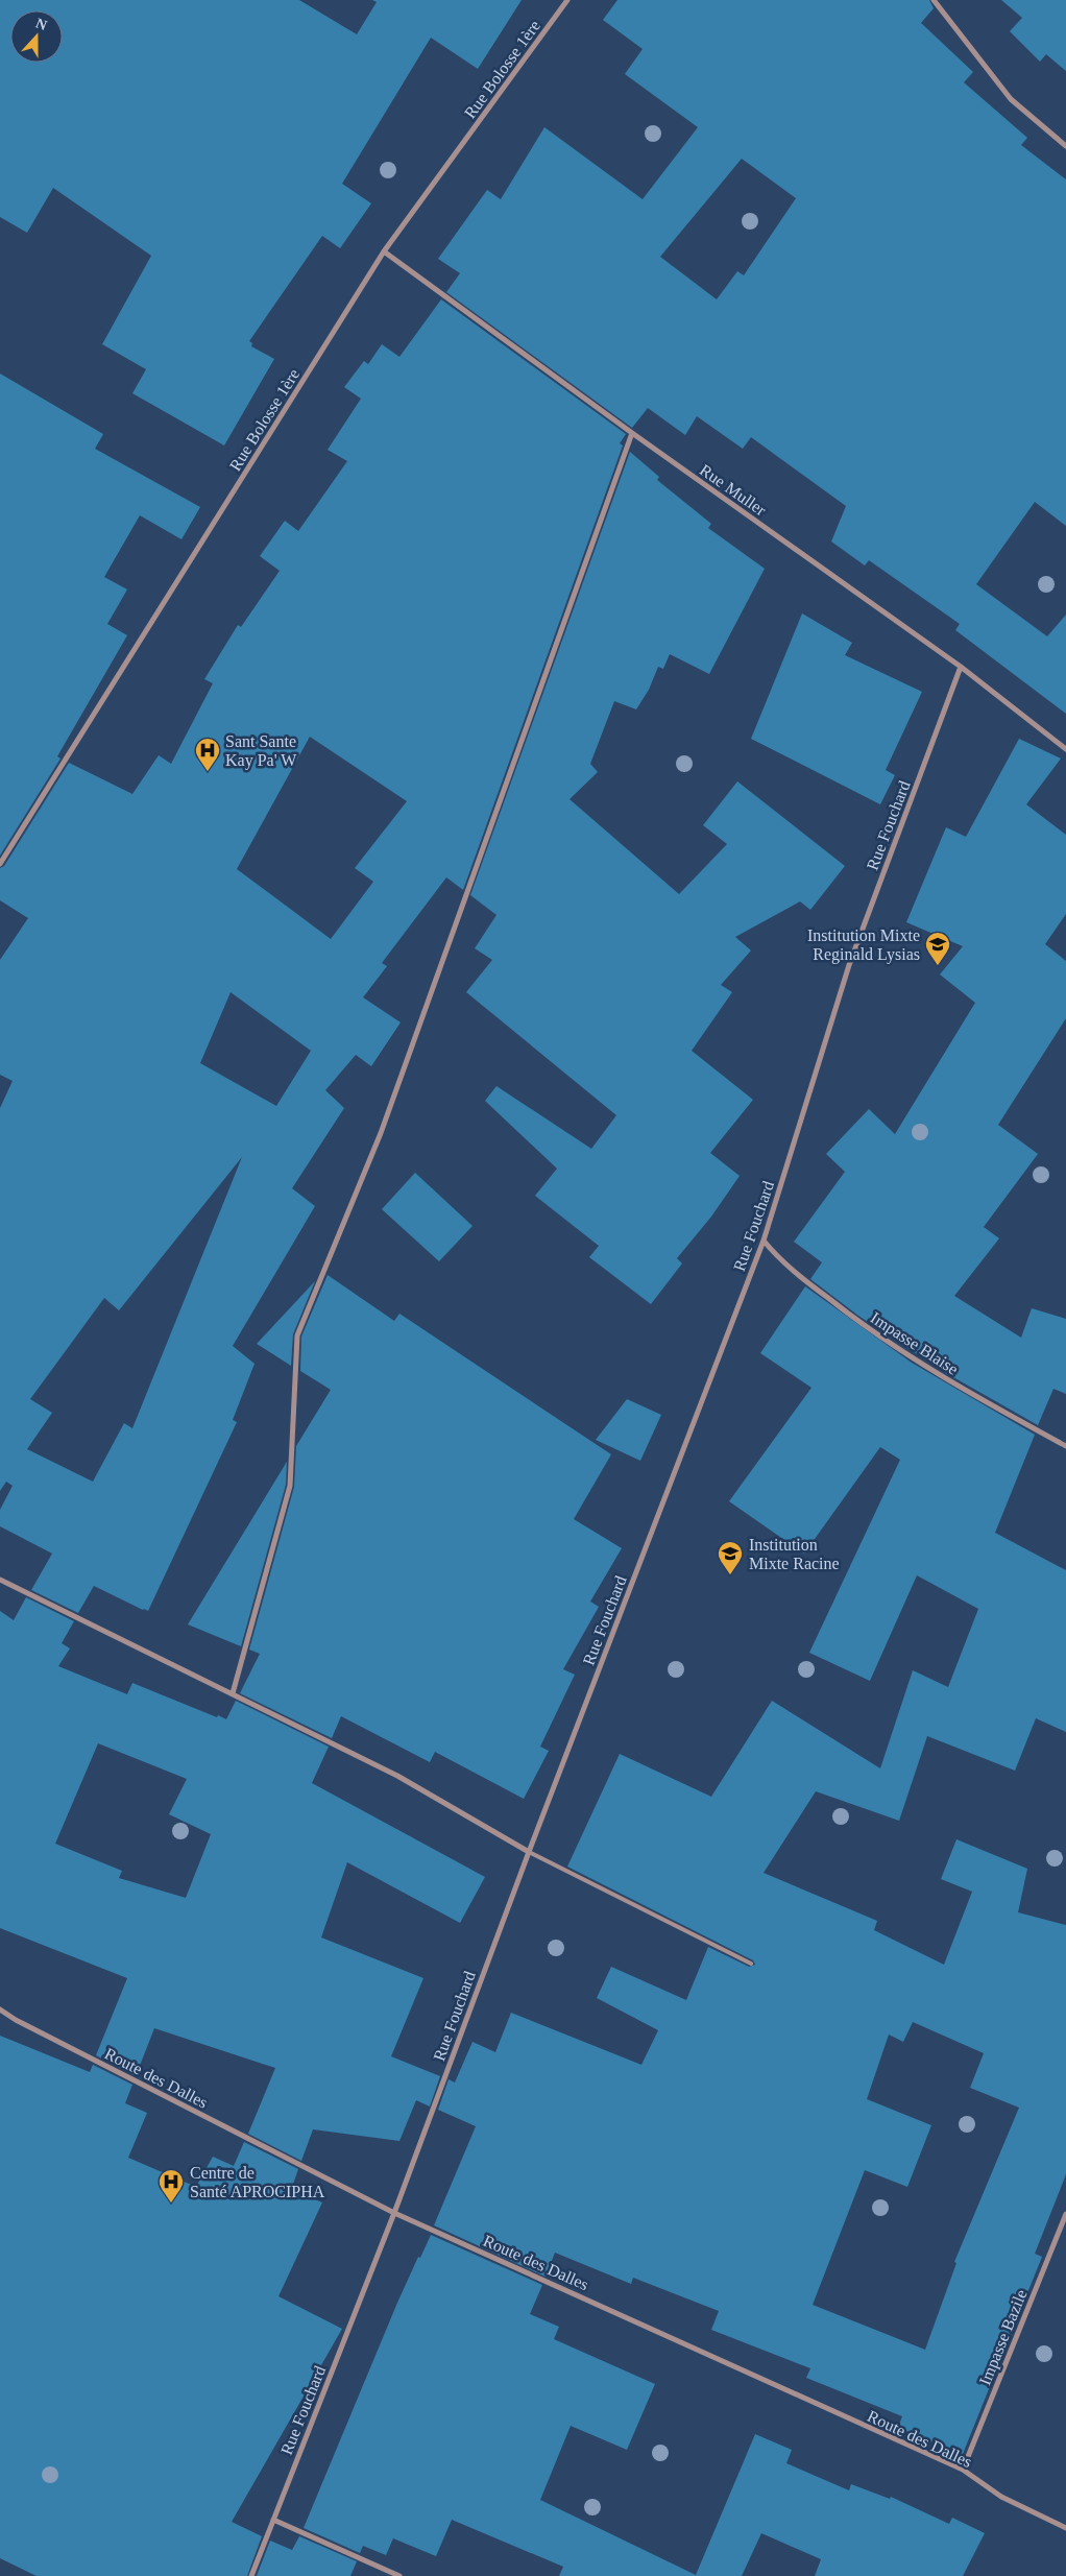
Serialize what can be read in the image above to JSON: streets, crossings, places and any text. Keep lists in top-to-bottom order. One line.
{"streets":{"street":["Rue Bolosse 1ère","Rue Muller","Rue Fouchard","Impasse Blaise","Route des Dalles","Impasse Bazile"]},"crossings":[["Rue Bolosse 1ère","Rue Muller"],["Rue Muller","Rue Fouchard"],["Rue Fouchard","Impasse Blaise"],["Rue Fouchard","Route des Dalles"],["Route des Dalles","Impasse Bazile"]],"places":{"hospital":["Sant Sante Kay Pa' W","Centre de Santé APROCIPHA"],"school or university":["Institution Mixte Reginald Lysias","Institution Mixte Racine"]},"north":"top"}
